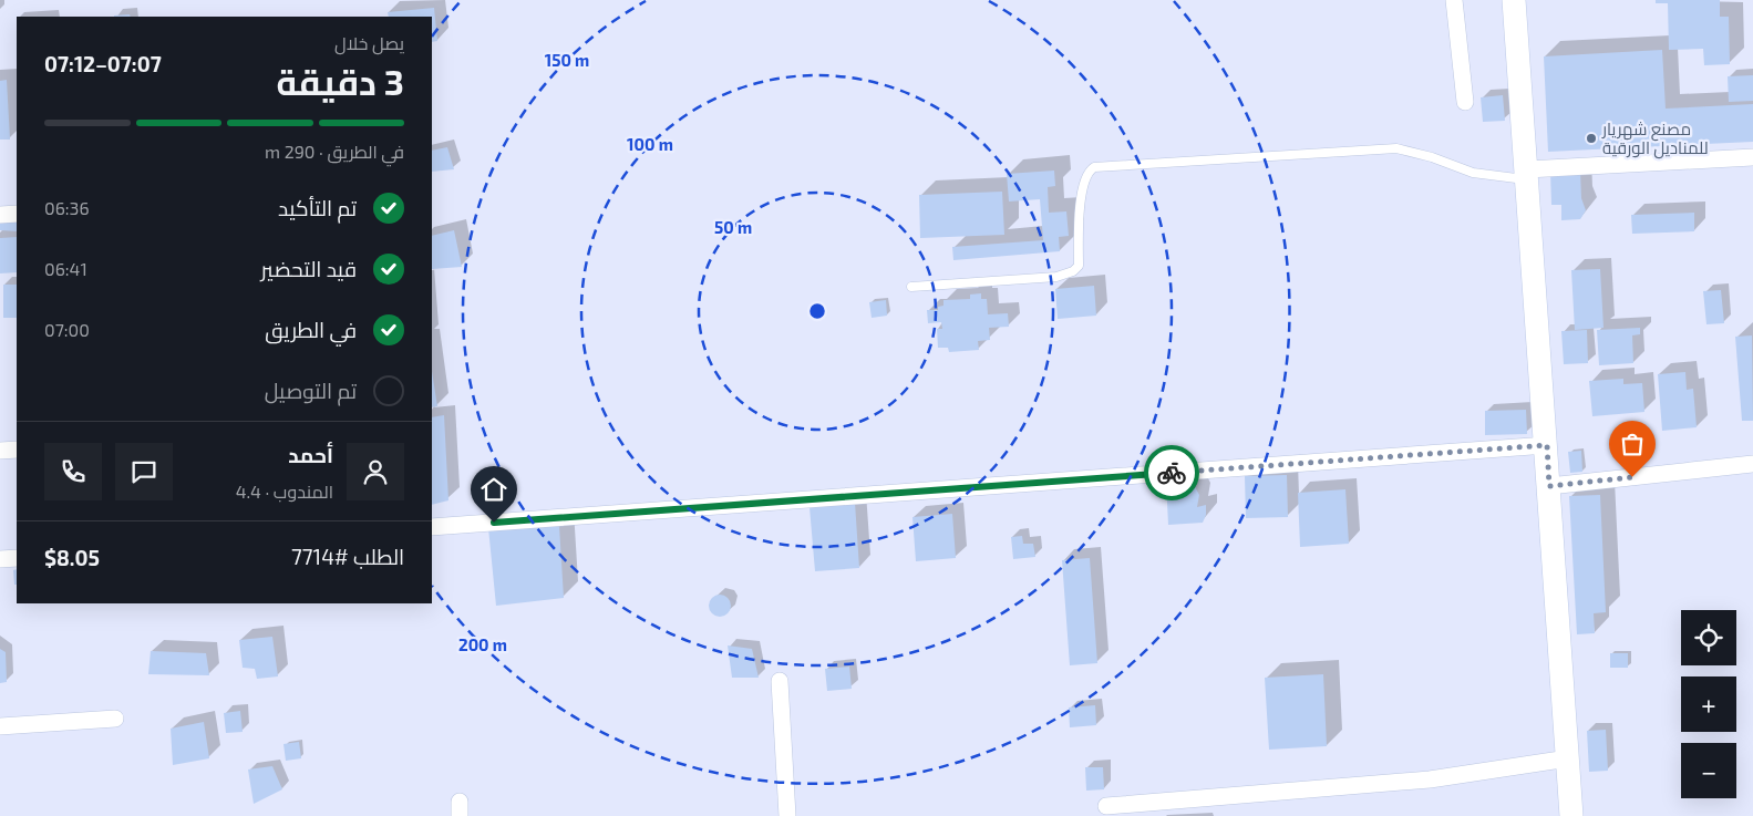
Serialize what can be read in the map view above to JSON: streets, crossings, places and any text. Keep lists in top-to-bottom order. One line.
{"places":["مصنع شهريار للمناديل الورقية"],"page":{"heading":["3 دقيقة","يصل خلال","07:07–07:12"],"panel":["أحمد","المندوب · 4.4","الطلب #7714","$8.05"],"bar":"في الطريق · 290 m","list":[["تم التأكيد","06:36"],["قيد التحضير","06:41"],["في الطريق","07:00"],"تم التوصيل"],"map_buttons":["+","−"]},"rings":["150 m","100 m","50 m","200 m"]}
